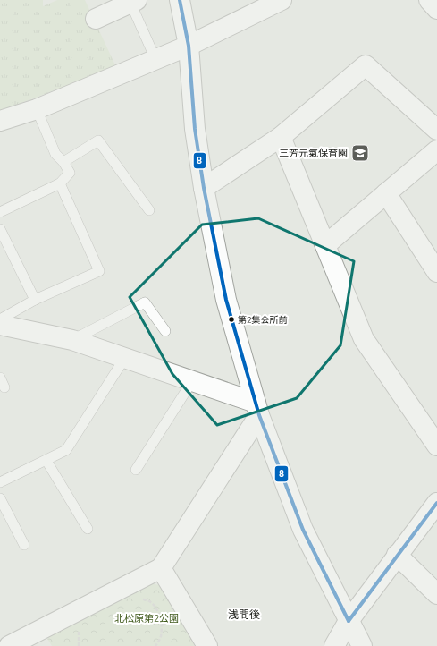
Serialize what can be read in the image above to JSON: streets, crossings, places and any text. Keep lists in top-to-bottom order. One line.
{"districts":["浅間後"],"parks":["北松原第2公園"],"places":{"school or university":["三芳元氣保育園"],"other":["第2集会所前"]},"lines":["transit line 8"]}
